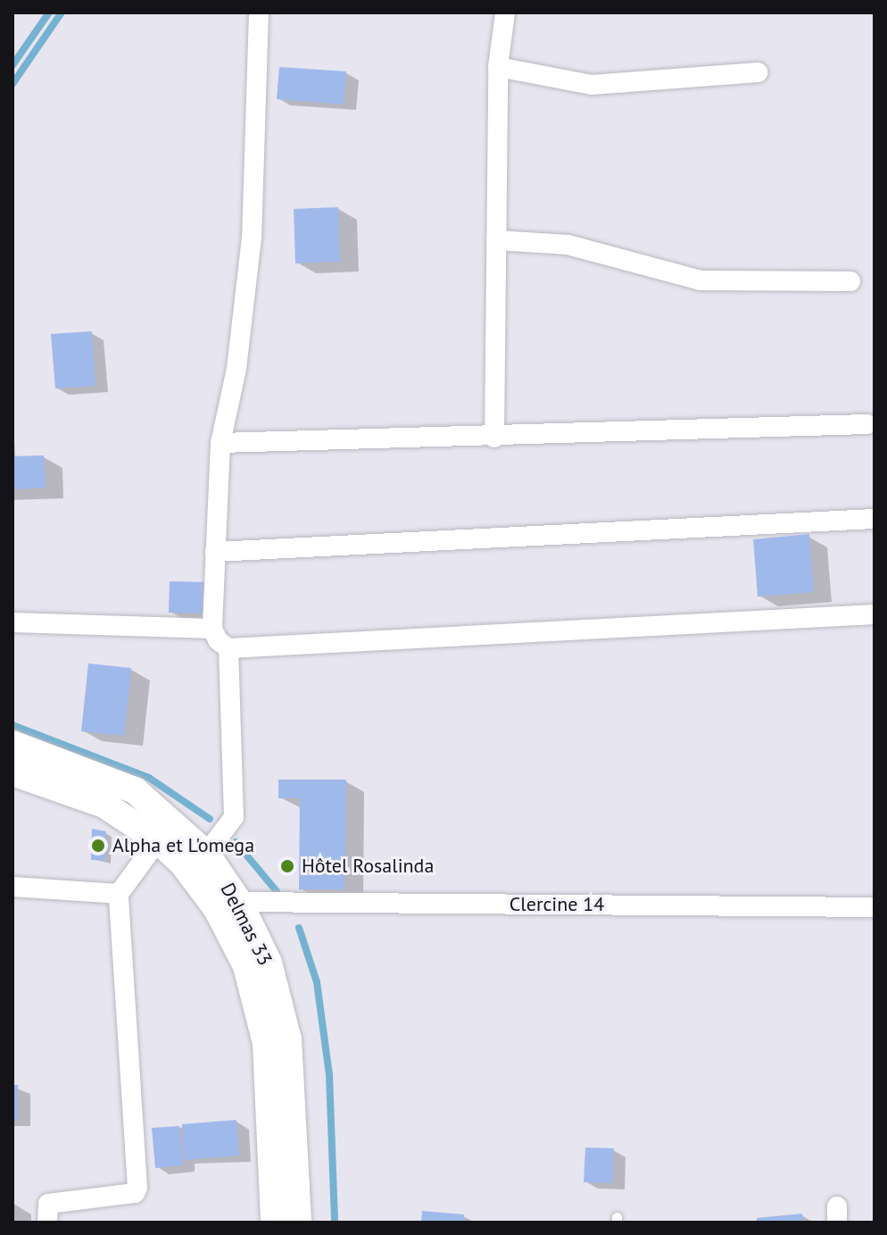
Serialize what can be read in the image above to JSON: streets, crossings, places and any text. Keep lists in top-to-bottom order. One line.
{"streets":{"main road":["Delmas 33"],"street":["Clercine 14"]},"crossings":[["Clercine 14","Delmas 33"]],"places":["Alpha et L'omega","Hôtel Rosalinda"]}
